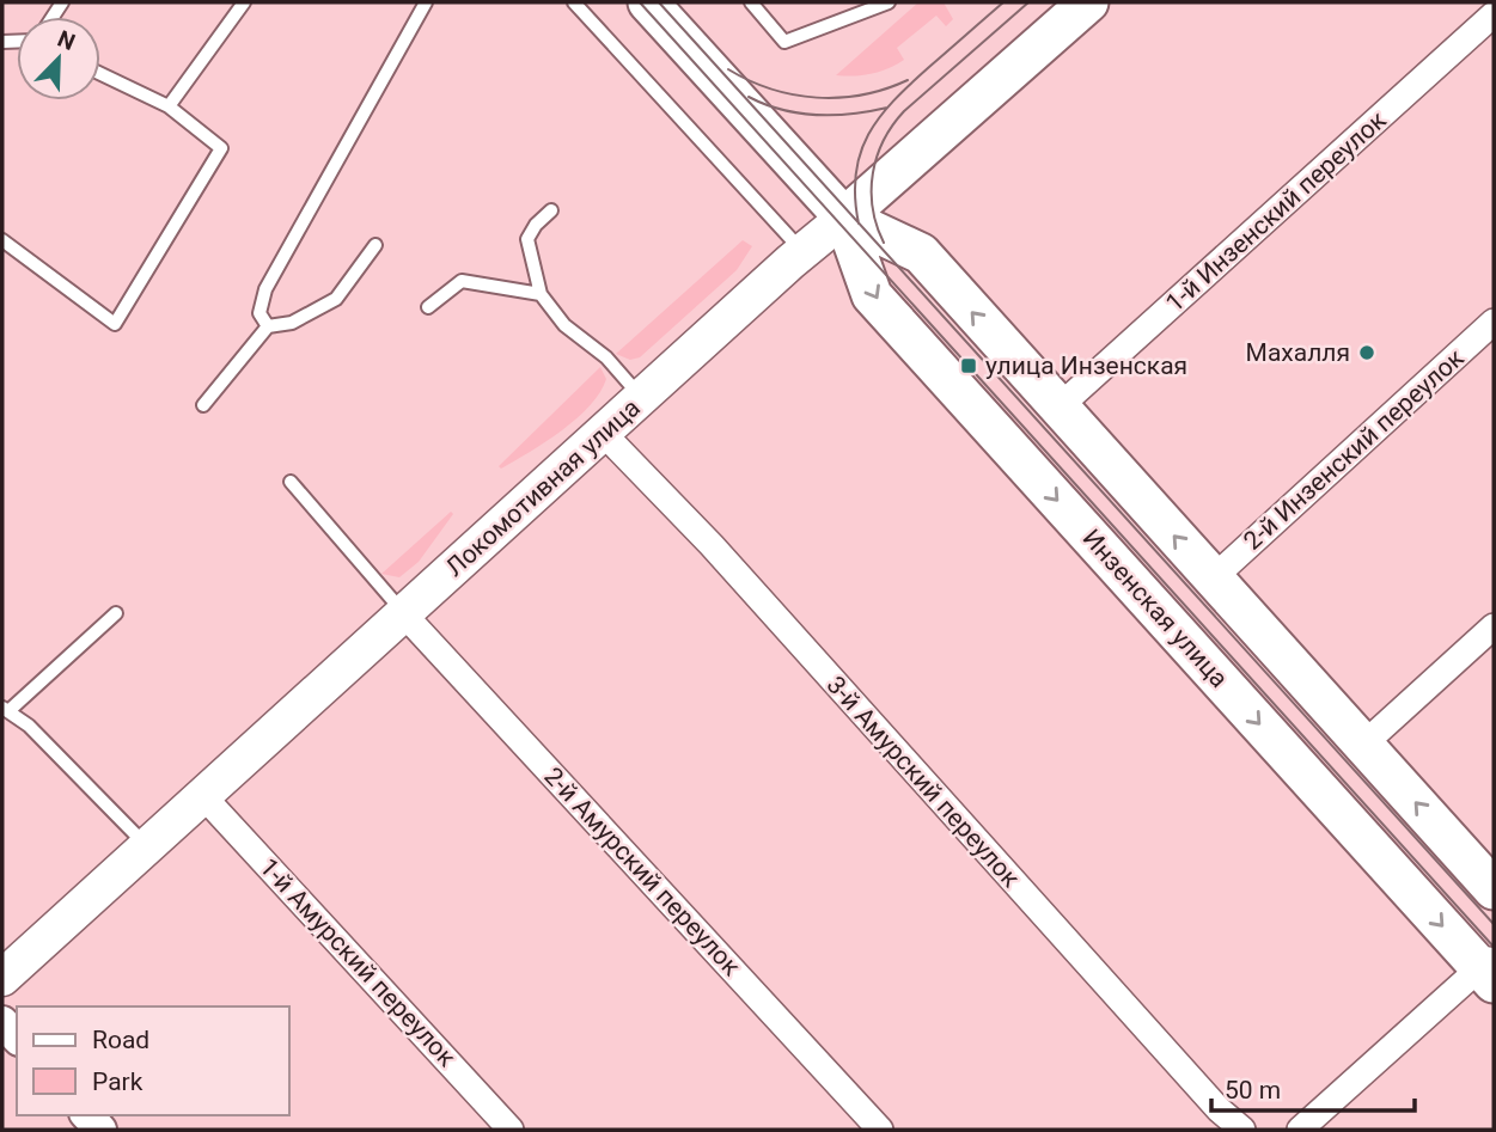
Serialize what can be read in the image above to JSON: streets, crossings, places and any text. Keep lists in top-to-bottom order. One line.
{"streets":{"main road":["Локомотивная улица","Инзенская улица"],"street":["1-й Инзенский переулок","2-й Инзенский переулок","3-й Амурский переулок","2-й Амурский переулок","1-й Амурский переулок"]},"crossings":[["1-й Инзенский переулок","Инзенская улица"],["2-й Инзенский переулок","Инзенская улица"],["Локомотивная улица","Инзенская улица"],["Локомотивная улица","3-й Амурский переулок"],["Локомотивная улица","2-й Амурский переулок"],["Локомотивная улица","1-й Амурский переулок"]],"places":{"other":["Махалля"],"transit":["улица Инзенская"]},"legend":["Road","Park"],"scale_bar":"50 m","north":"top right"}
